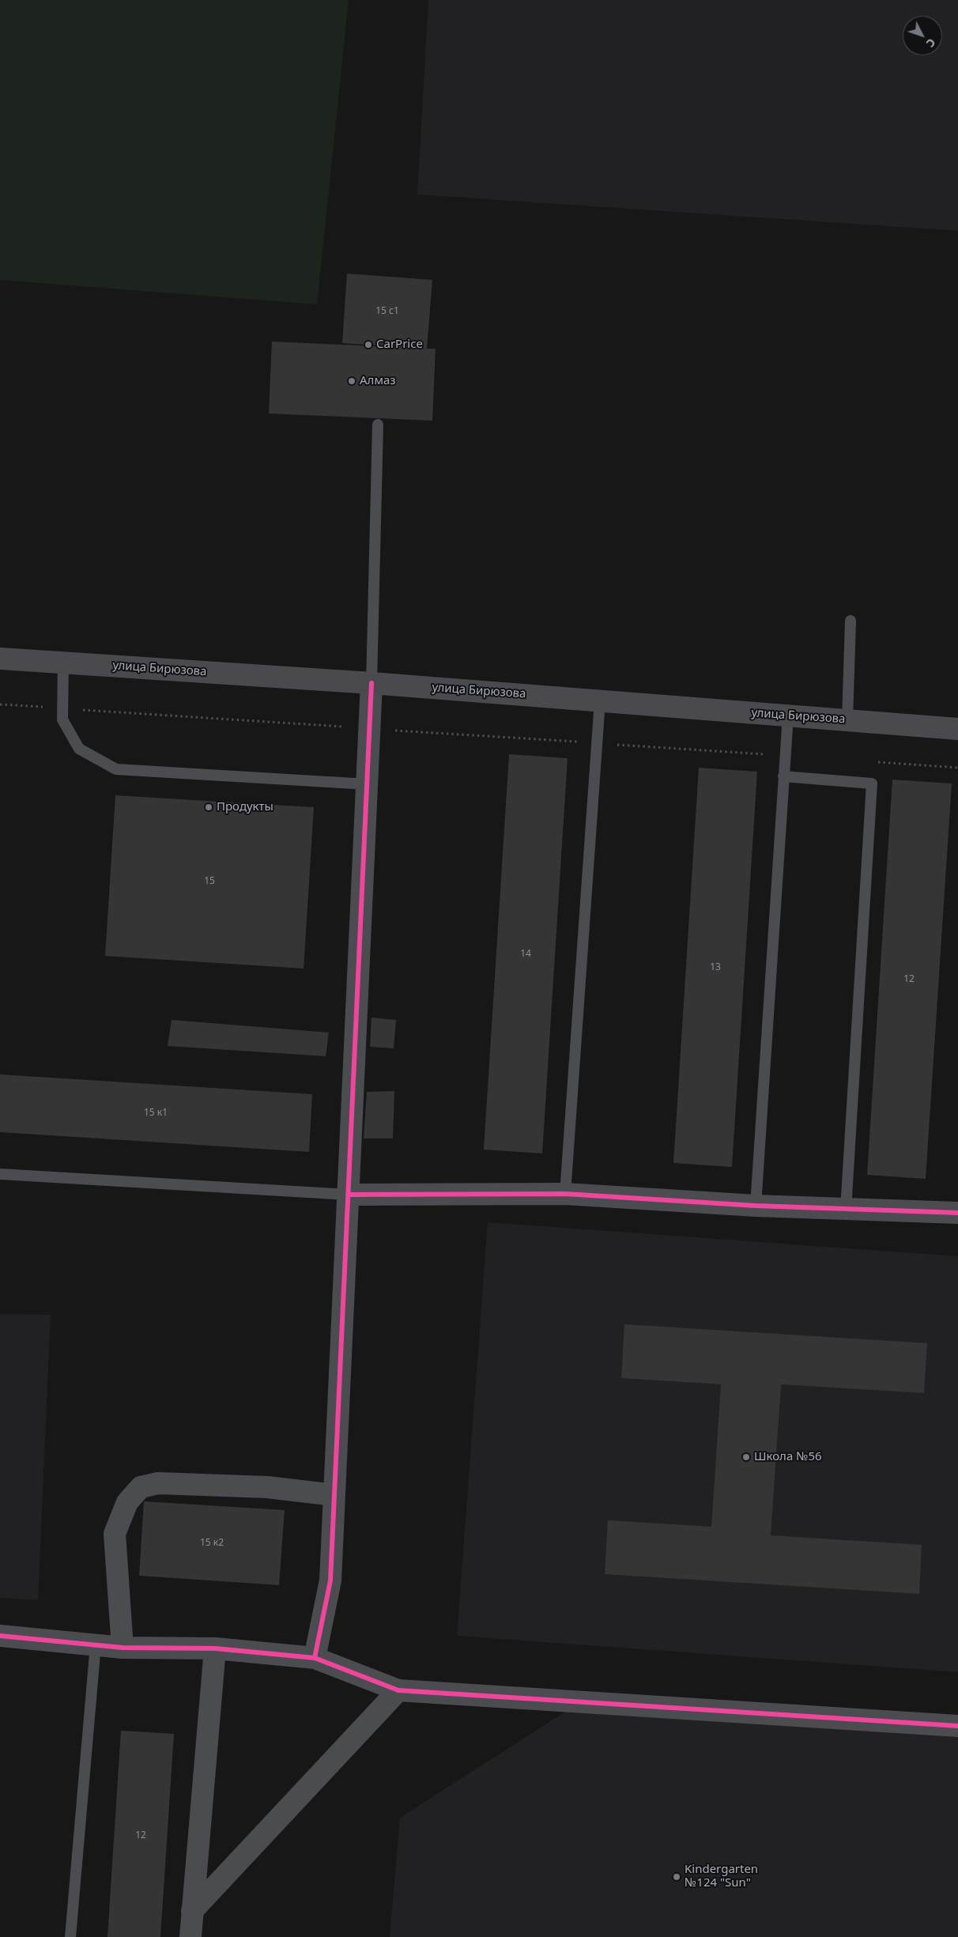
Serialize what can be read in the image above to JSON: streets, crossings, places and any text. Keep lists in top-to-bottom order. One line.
{"streets":{"main road":["улица Бирюзова"]},"places":["CarPrice","Алмаз","Продукты","Школа №56","Kindergarten №124 \"Sun\""],"house_numbers":["15 с1","15","14","13","12","15 к1","15 к2","12"],"north":"bottom right"}
